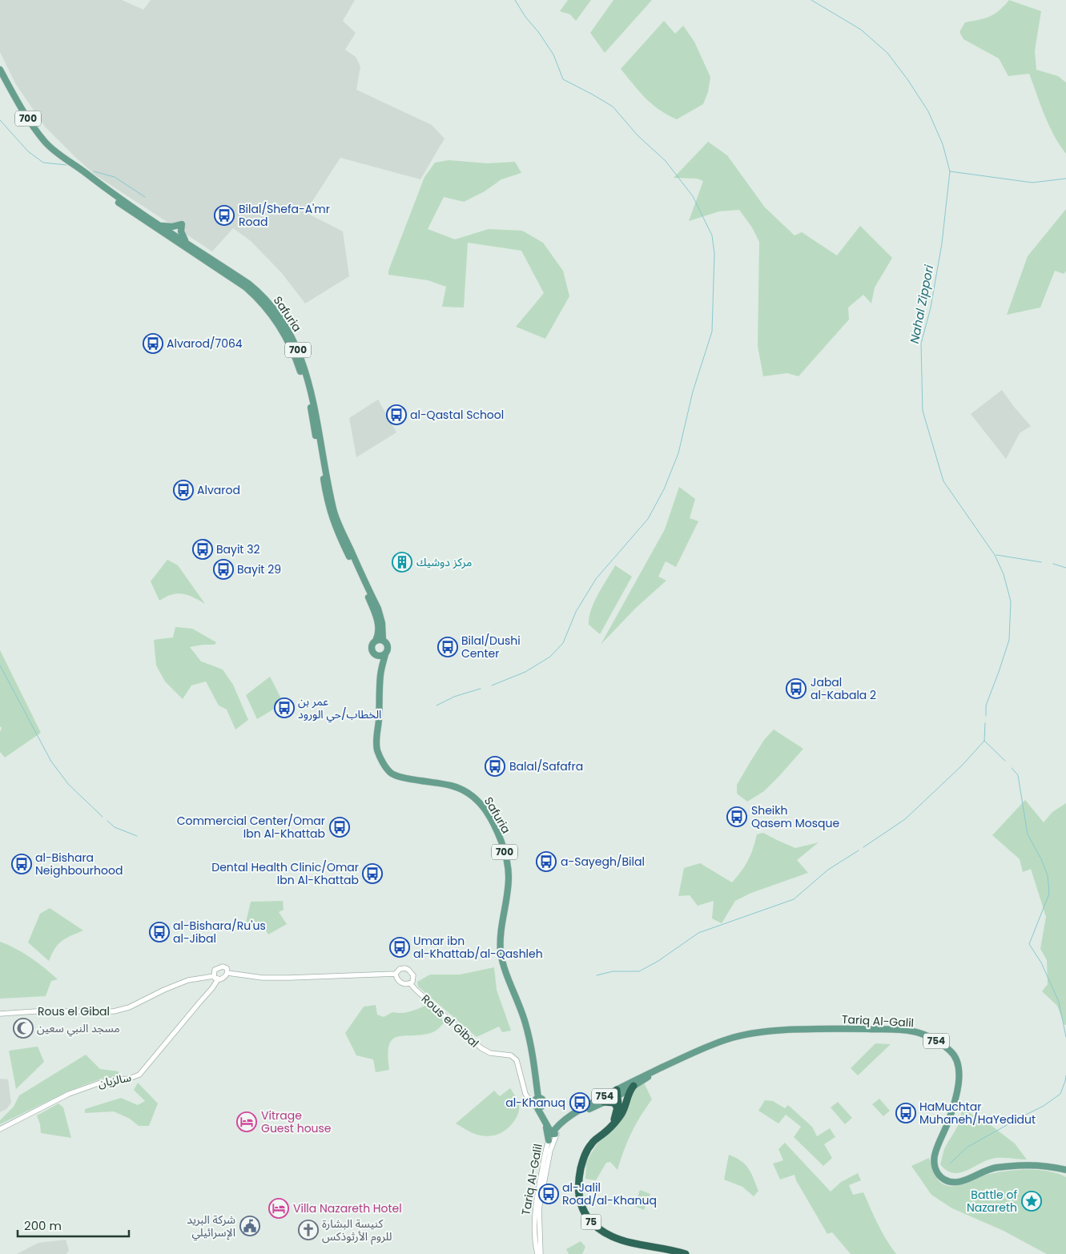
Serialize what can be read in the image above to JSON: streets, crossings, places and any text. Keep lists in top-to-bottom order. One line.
{"streets":{"highway":["75"],"main road":["700","Safuria","Tariq Al-Galil","754"],"street":["Rous el Gibal","سالزيان"]},"crossings":[["700","Safuria"],["Safuria","Rous el Gibal"],["Safuria","Tariq Al-Galil"],["Safuria","754"],["Rous el Gibal","سالزيان"],["Tariq Al-Galil","754"],["754","75"]],"water":["Nahal Zippori"],"places":{"bus stop":["Bilal/Shefa-A'mr Road","Alvarod/7064","al-Qastal School","Alvarod","Bayit 32","Bayit 29","Bilal/Dushi Center","Jabal al-Kabala 2","عمر بن الخطاب/حي الورود","Balal/Safafra","Sheikh Qasem Mosque","Commercial Center/Omar Ibn Al-Khattab","a-Sayegh/Bilal","al-Bishara Neighbourhood","Dental Health Clinic/Omar Ibn Al-Khattab","al-Bishara/Ru'us al-Jibal","Umar ibn al-Khattab/al-Qashleh","al-Khanuq","HaMuchtar Muhaneh/HaYedidut","al-Jalil Road/al-Khanuq"],"building":["مركز دوشيك"],"mosque":["مسجد النبي سعين"],"hotel":["Vitrage Guest house","Villa Nazareth Hotel"],"place":["Battle of Nazareth"],"public building":["شركة البريد الإسرائيلي"],"church":["كنيسة البشارة للروم الأرثوذكس"]},"scale_bar":"200 m"}
